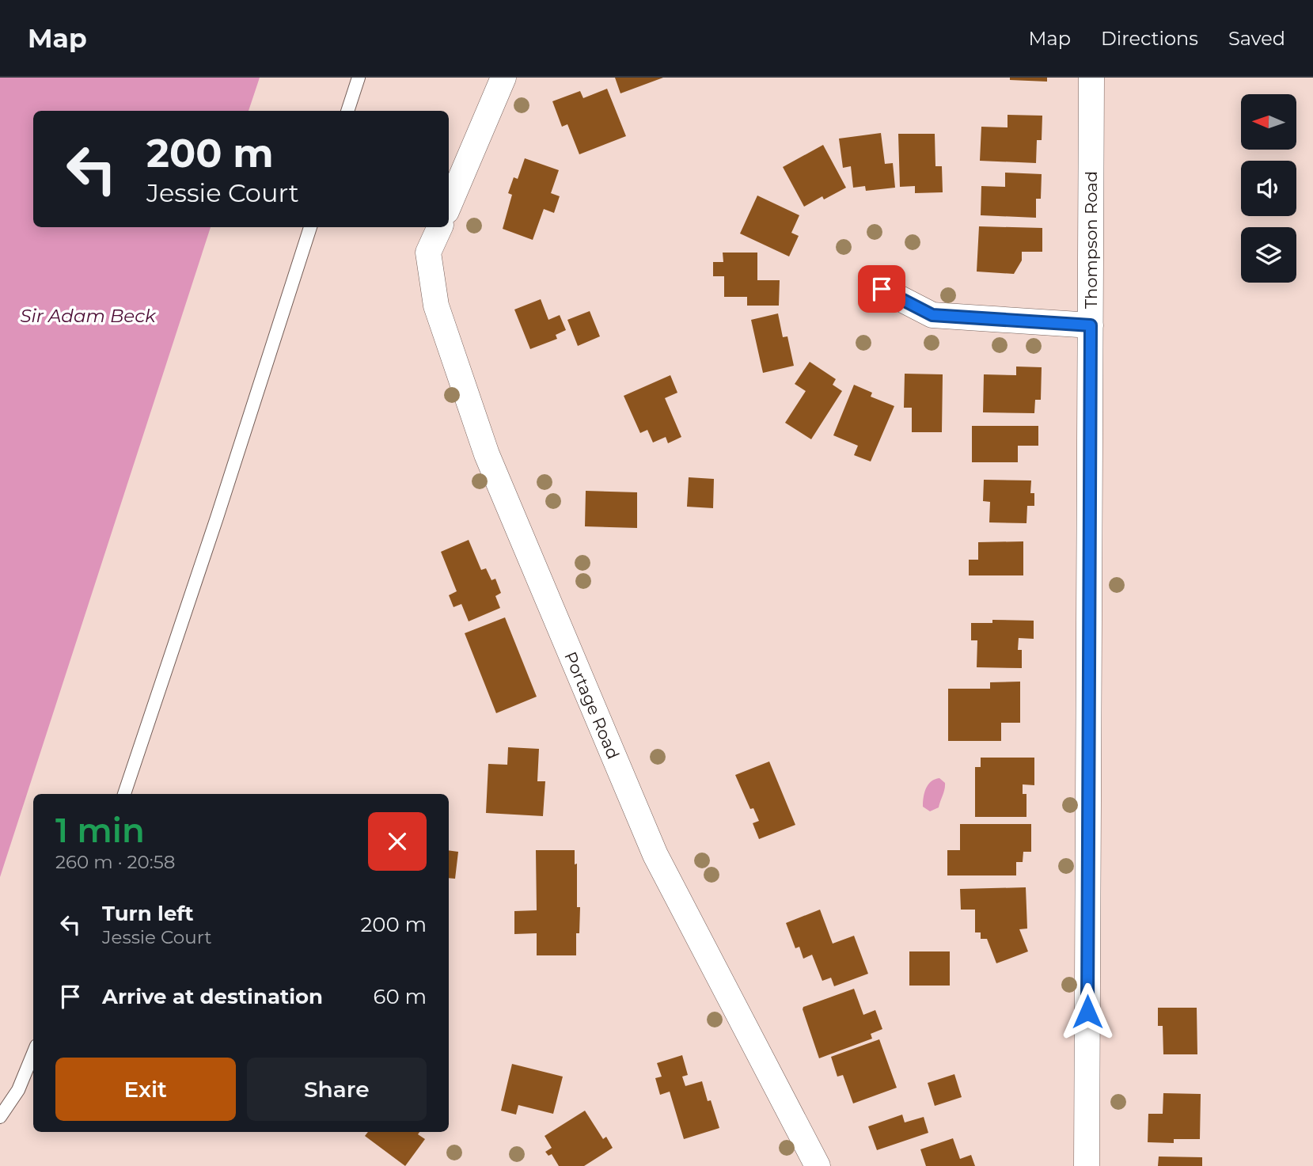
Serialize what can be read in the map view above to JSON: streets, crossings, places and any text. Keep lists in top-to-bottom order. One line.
{"streets":{"street":["Thompson Road","Portage Road"]},"water":["Sir Adam Beck"],"north":"left","page":{"header":"Map","nav":["Map","Directions","Saved"],"turn":["200 m","Jessie Court"],"heading":["1 min","260 m · 20:58"],"list":[{"name":"Turn left","note":"Jessie Court","value":"200 m"},{"name":"Arrive at destination","value":"60 m"}],"buttons":["Exit","Share"]}}
